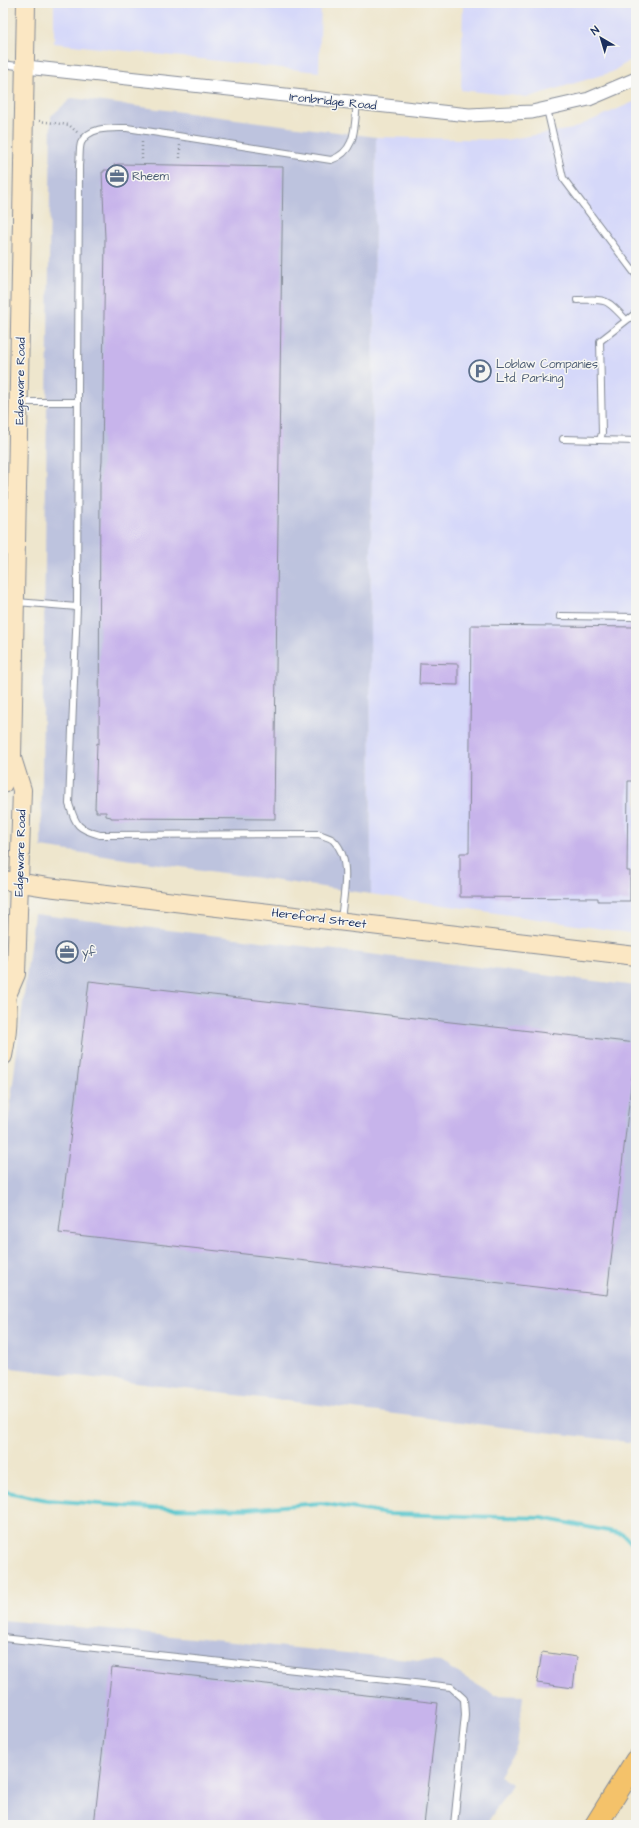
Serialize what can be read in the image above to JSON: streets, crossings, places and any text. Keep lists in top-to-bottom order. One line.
{"streets":{"street":["Ironbridge Road","Edgeware Road","Hereford Street"]},"crossings":[["Ironbridge Road","Edgeware Road"],["Edgeware Road","Hereford Street"]],"places":{"office":["Rheem","yf"],"parking":["Loblaw Companies Ltd. Parking"]},"north":"top left"}
